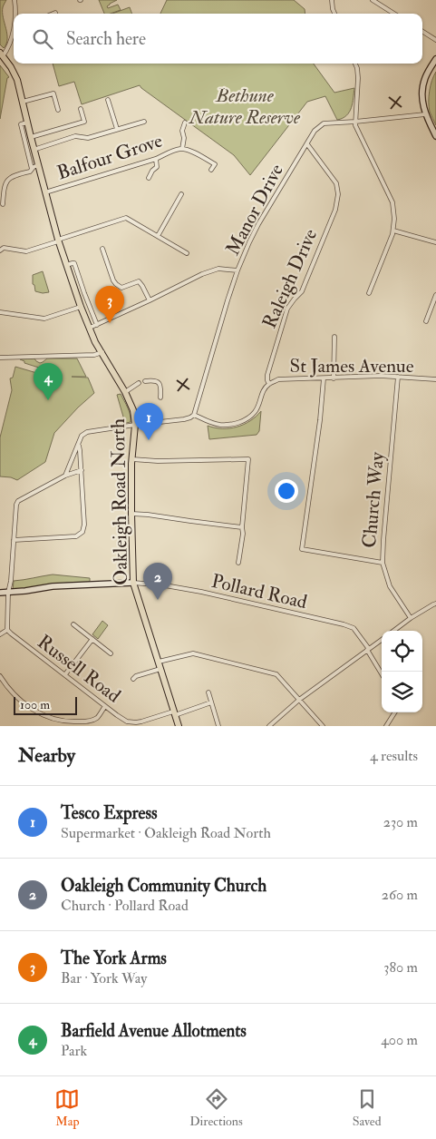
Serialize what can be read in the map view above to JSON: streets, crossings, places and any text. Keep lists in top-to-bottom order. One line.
{"streets":{"main road":["Oakleigh Road North"],"street":["Balfour Grove","Manor Drive","Raleigh Drive","St James Avenue","Church Way","Pollard Road","Russell Road"]},"crossings":[["Balfour Grove","Oakleigh Road North"],["Manor Drive","Raleigh Drive"],["Raleigh Drive","St James Avenue"],["St James Avenue","Church Way"],["Oakleigh Road North","Pollard Road"],["Oakleigh Road North","Russell Road"]],"parks":["Bethune Nature Reserve"],"scale_bar":"100 m","page":{"search":"Search here","pins":["3","4","1","2"],"scale":"100 m","heading":["Nearby","4 results"],"list":[{"mark":"1","name":"Tesco Express","note":"Supermarket · Oakleigh Road North","value":"230 m"},{"mark":"2","name":"Oakleigh Community Church","note":"Church · Pollard Road","value":"260 m"},{"mark":"3","name":"The York Arms","note":"Bar · York Way","value":"380 m"},{"mark":"4","name":"Barfield Avenue Allotments","note":"Park","value":"400 m"}],"nav":["Map","Directions","Saved"]}}
